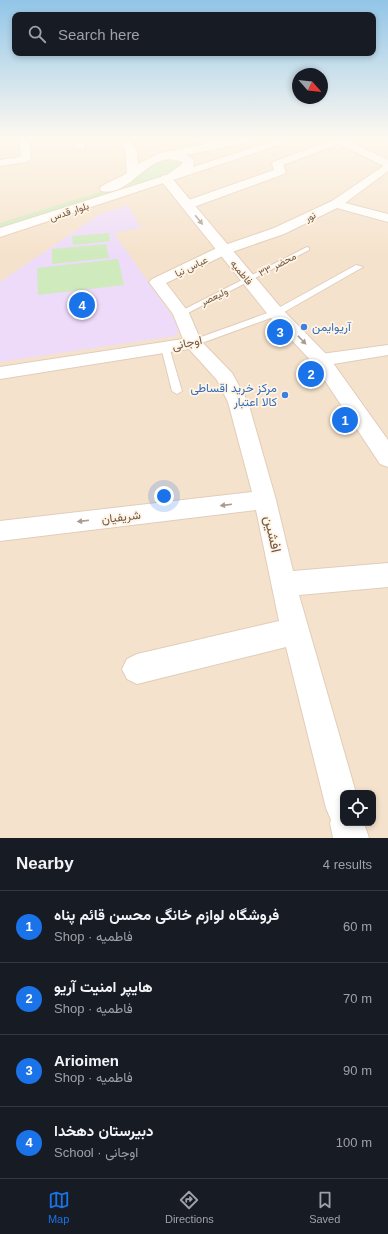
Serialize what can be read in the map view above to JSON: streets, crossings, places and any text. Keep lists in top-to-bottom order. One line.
{"streets":{"main road":["بلوار قدس","فاطمیه"],"street":["نور","عباس نیا","اوجانی","شریفیان","افشین"],"lane":["محضر ۳۳","ولیعصر"]},"crossings":[["بلوار قدس","فاطمیه"],["نور","عباس نیا"],["نور","فاطمیه"],["محضر ۳۳","فاطمیه"],["محضر ۳۳","ولیعصر"],["عباس نیا","فاطمیه"],["عباس نیا","افشین"],["فاطمیه","ولیعصر"],["فاطمیه","اوجانی"],["ولیعصر","افشین"],["اوجانی","افشین"],["شریفیان","افشین"]],"places":["آریوایمن","مرکز خرید اقساطی کالا اعتبار"],"north":"bottom right","page":{"search":"Search here","pins":["4","3","2","1"],"heading":["Nearby","4 results"],"list":[{"mark":"1","name":"فروشگاه لوازم خانگی محسن قائم پناه","note":"Shop · فاطمیه","value":"60 m"},{"mark":"2","name":"هایپر امنیت آریو","note":"Shop · فاطمیه","value":"70 m"},{"mark":"3","name":"Arioimen","note":"Shop · فاطمیه","value":"90 m"},{"mark":"4","name":"دبیرستان دهخدا","note":"School · اوجانی","value":"100 m"}],"nav":["Map","Directions","Saved"]}}
